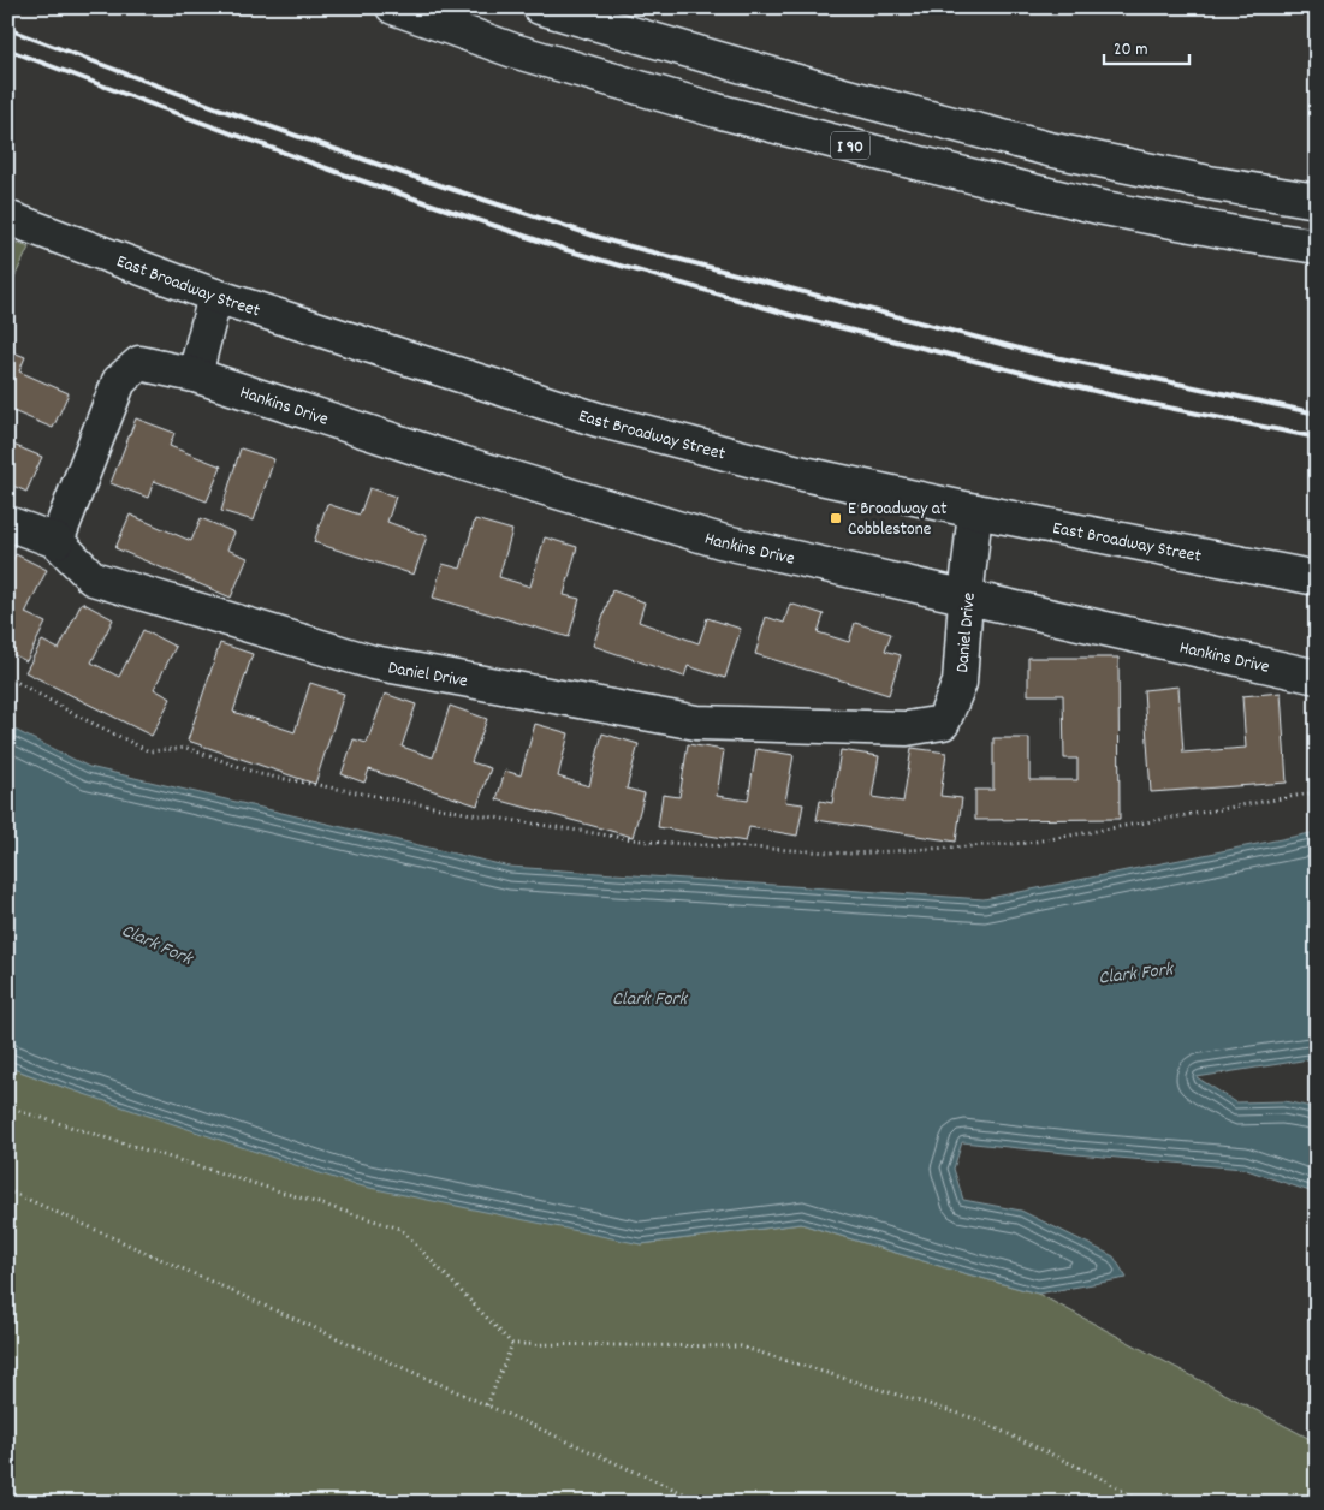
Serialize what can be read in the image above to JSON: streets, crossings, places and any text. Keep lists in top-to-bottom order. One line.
{"streets":{"main road":["I 90","East Broadway Street","Hankins Drive","Daniel Drive"]},"crossings":[["East Broadway Street","Daniel Drive"],["Hankins Drive","Daniel Drive"]],"water":["Clark Fork"],"places":{"transit":["E Broadway at Cobblestone"]},"scale_bar":"20 m"}
